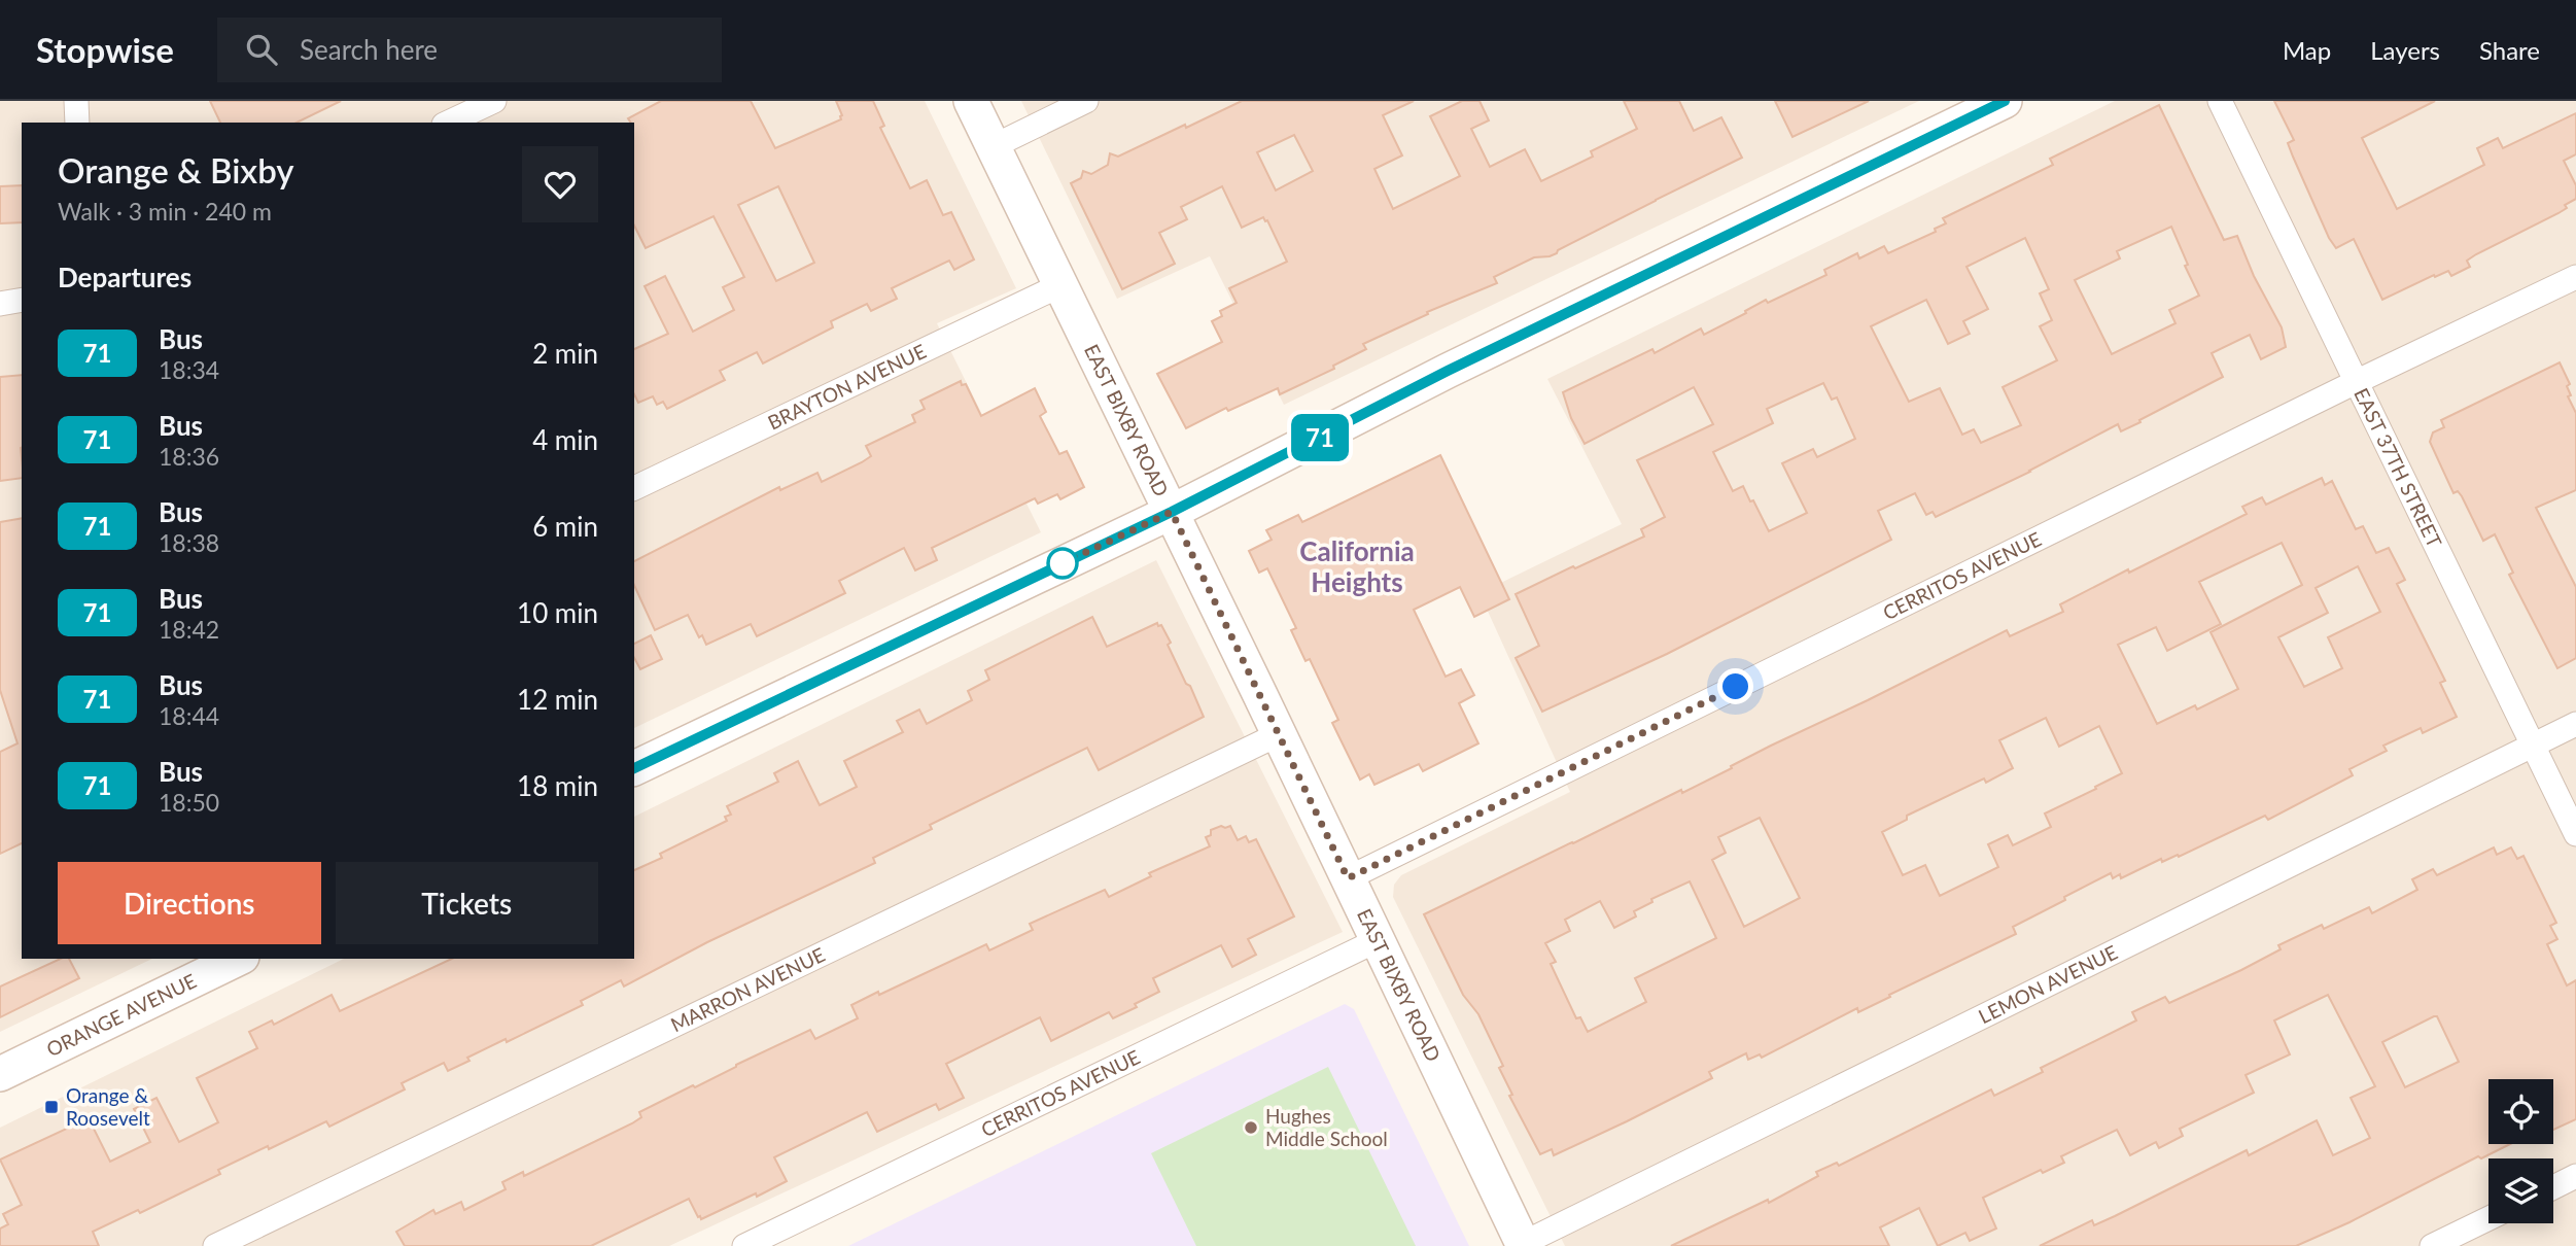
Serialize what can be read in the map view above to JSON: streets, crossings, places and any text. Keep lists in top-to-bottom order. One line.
{"streets":{"street":["BRAYTON AVENUE","EAST BIXBY ROAD","EAST 37TH STREET","CERRITOS AVENUE","LEMON AVENUE","MARRON AVENUE","ORANGE AVENUE"]},"crossings":[["BRAYTON AVENUE","EAST BIXBY ROAD"],["EAST BIXBY ROAD","CERRITOS AVENUE"],["EAST BIXBY ROAD","LEMON AVENUE"],["EAST BIXBY ROAD","MARRON AVENUE"],["EAST 37TH STREET","CERRITOS AVENUE"],["EAST 37TH STREET","LEMON AVENUE"]],"districts":["California Heights"],"places":{"transit":["Orange & Roosevelt"],"other":["Hughes Middle School"]},"lines":["bus line 71"],"page":{"header":"Stopwise","search":"Search here","nav":["Map","Layers","Share"],"on_map":"71","heading":[["Orange & Bixby","Walk · 3 min · 240 m"],"Departures"],"list":[{"mark":"71","name":"Bus","note":"18:34","value":"2 min"},{"mark":"71","name":"Bus","note":"18:36","value":"4 min"},{"mark":"71","name":"Bus","note":"18:38","value":"6 min"},{"mark":"71","name":"Bus","note":"18:42","value":"10 min"},{"mark":"71","name":"Bus","note":"18:44","value":"12 min"},{"mark":"71","name":"Bus","note":"18:50","value":"18 min"}],"buttons":["Directions","Tickets"]}}
